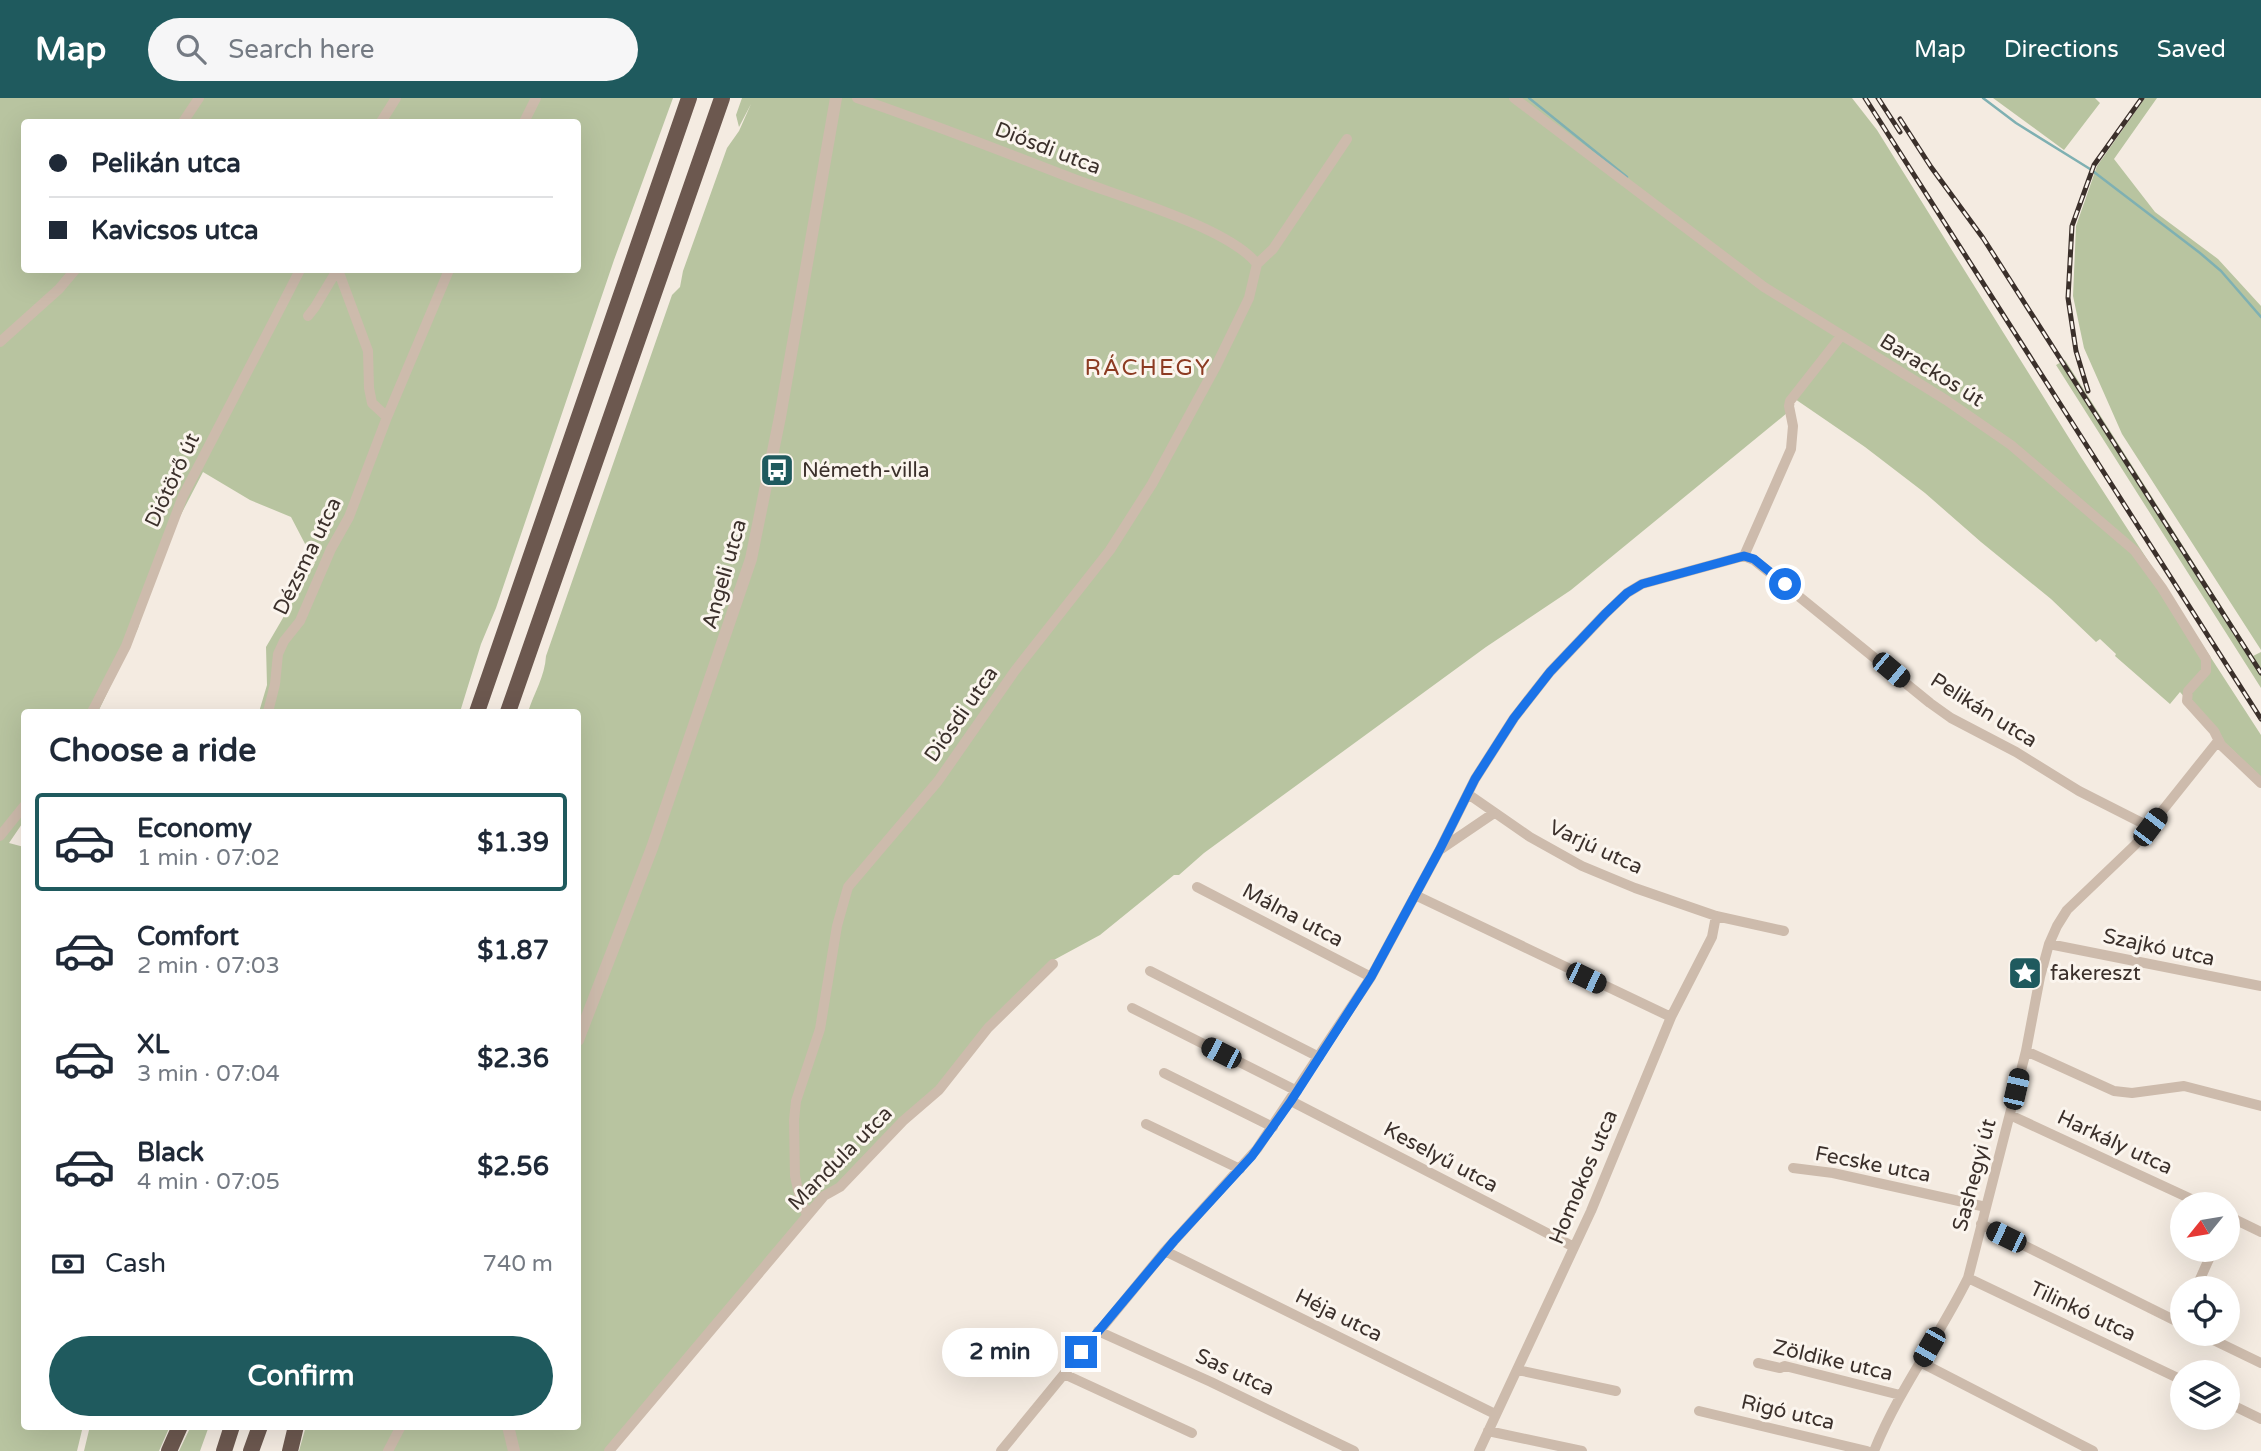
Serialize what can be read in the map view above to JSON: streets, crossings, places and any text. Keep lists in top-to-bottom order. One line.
{"streets":{"street":["Diósdi utca","Barackos út","Diótörő út","Dézsma utca","Angeli utca","Pelikán utca","Varjú utca","Málna utca","Szajkó utca","Harkály utca","Keselyű utca","Mandula utca","Fecske utca","Sashegyi út","Homokos utca","Tilinkó utca","Héja utca","Zöldike utca","Sas utca","Rigó utca"]},"crossings":[["Diósdi utca","Mandula utca"],["Barackos út","Sashegyi út"],["Pelikán utca","Sashegyi út"],["Varjú utca","Homokos utca"],["Szajkó utca","Sashegyi út"],["Harkály utca","Sashegyi út"],["Keselyű utca","Homokos utca"],["Fecske utca","Sashegyi út"],["Sashegyi út","Tilinkó utca"],["Sashegyi út","Zöldike utca"],["Homokos utca","Héja utca"]],"districts":["RÁCHEGY"],"places":{"bus stop":["Németh-villa"],"place":["fakereszt"]},"north":"bottom left","page":{"header":"Map","search":"Search here","nav":["Map","Directions","Saved"],"banner":["Pelikán utca","Kavicsos utca"],"heading":"Choose a ride","list":[{"name":"Economy","note":"1 min · 07:02","value":"$1.39"},{"name":"Comfort","note":"2 min · 07:03","value":"$1.87"},{"name":"XL","note":"3 min · 07:04","value":"$2.36"},{"name":"Black","note":"4 min · 07:05","value":"$2.56"}],"pay":["Cash","740 m"],"buttons":"Confirm","bubble":"2 min"}}
